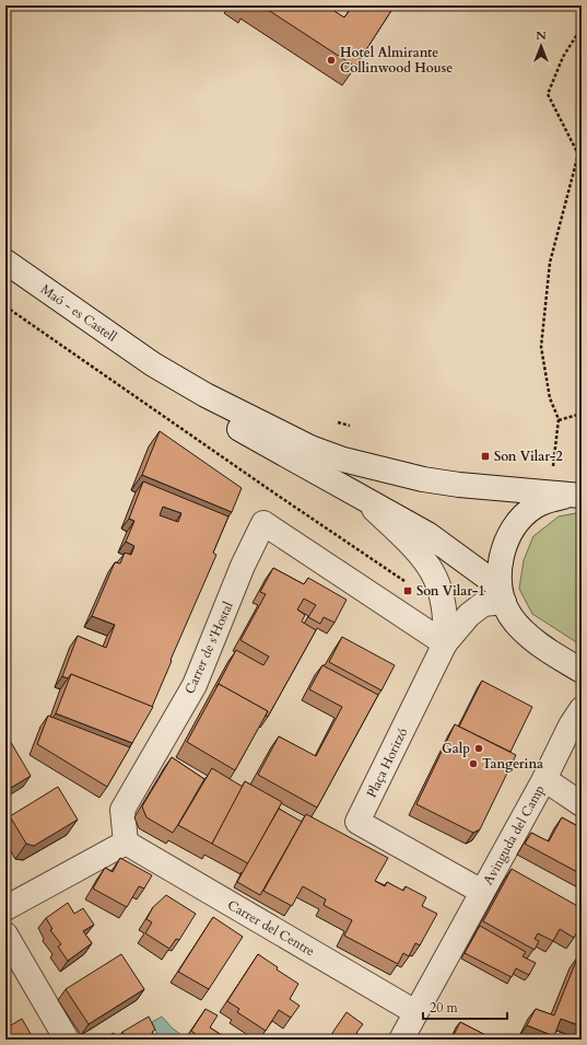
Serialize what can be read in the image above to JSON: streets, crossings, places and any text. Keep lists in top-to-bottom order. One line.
{"streets":{"street":["Maó - es Castell","Carrer de s'Hostal","Plaça Horitzó","Avinguda del Camp","Carrer del Centre"]},"crossings":[["Carrer de s'Hostal","Plaça Horitzó"],["Carrer de s'Hostal","Carrer del Centre"],["Plaça Horitzó","Avinguda del Camp"],["Avinguda del Camp","Carrer del Centre"]],"places":{"other":["Hotel Almirante Collinwood House","Galp","Tangerina"],"transit":["Son Vilar-2","Son Vilar-1"]},"scale_bar":"20 m","north":"top"}
